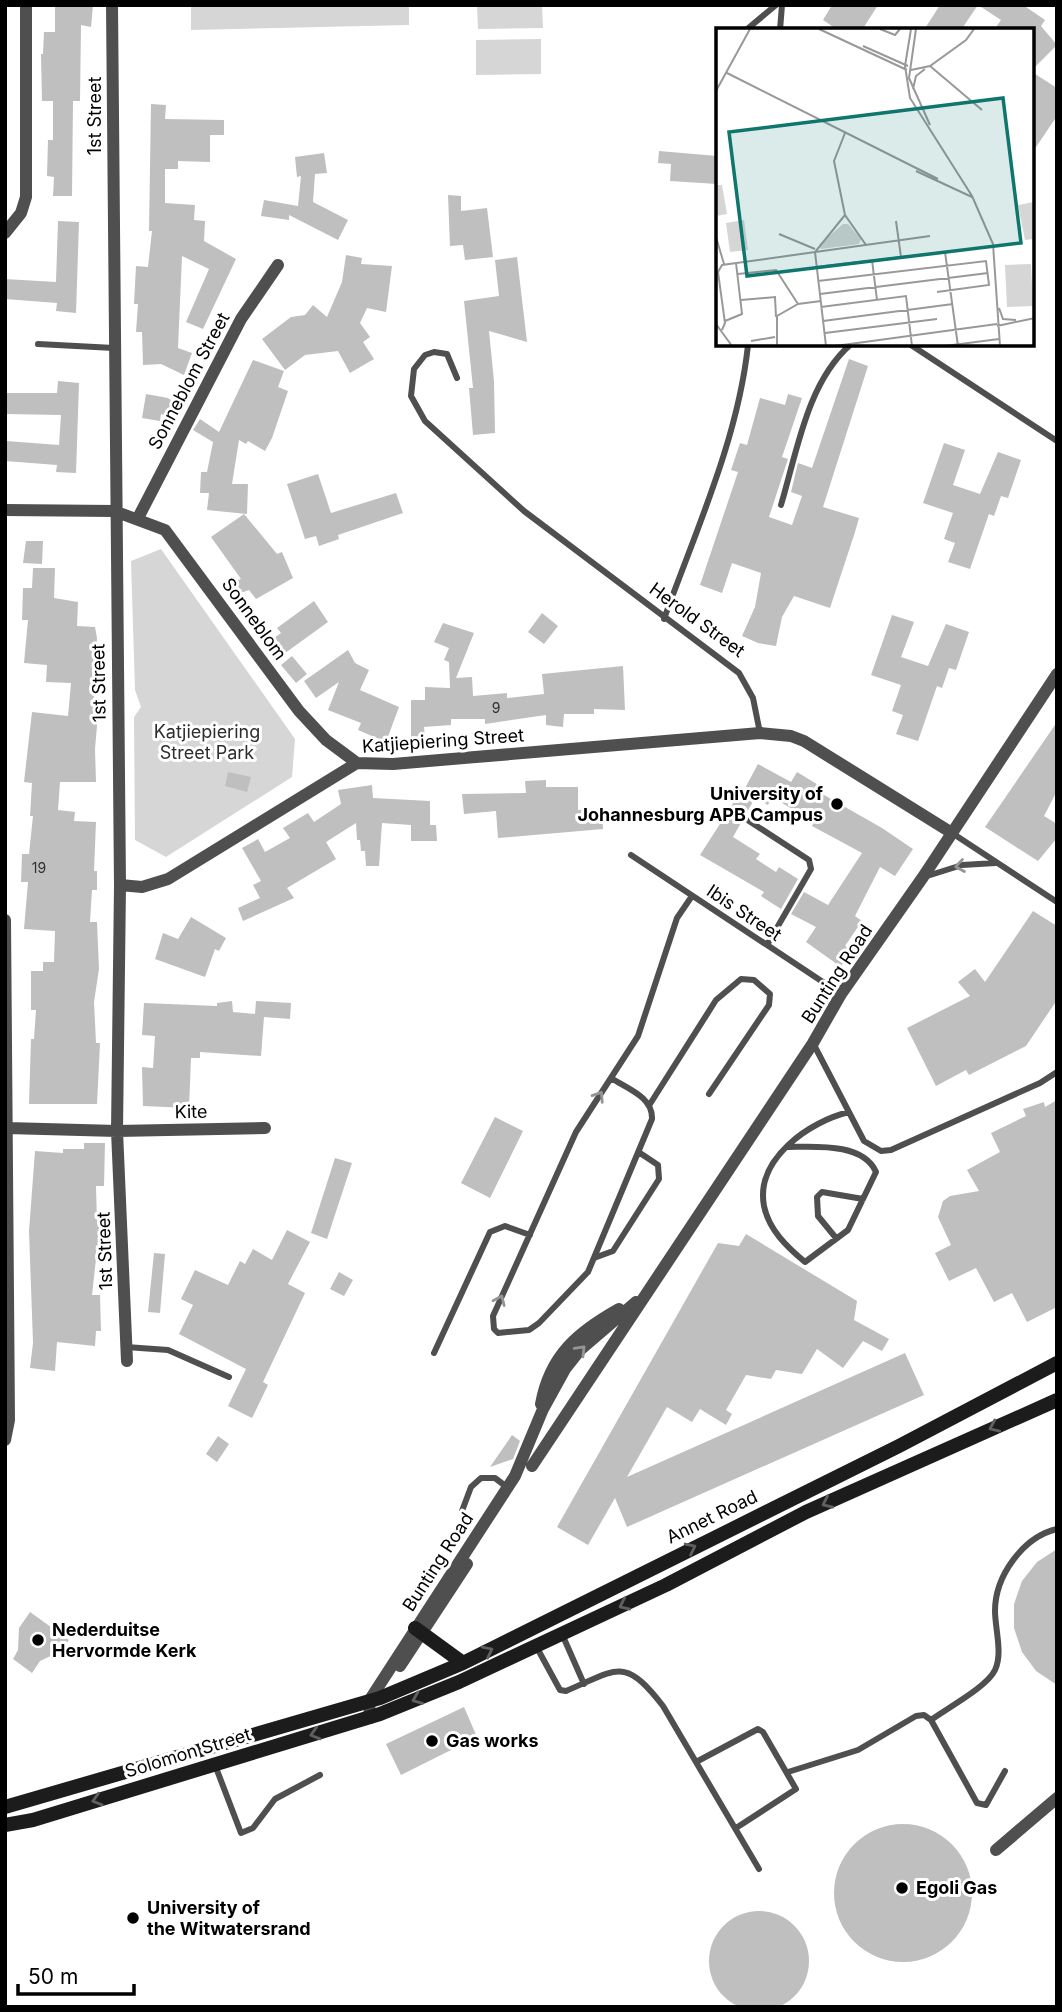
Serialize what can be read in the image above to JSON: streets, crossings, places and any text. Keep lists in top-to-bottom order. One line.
{"streets":{"main road":["Annet Road","Solomon Street"],"street":["1st Street","Sonneblom Street","Sonneblom","Katjiepiering Street","Bunting Road","Kite"],"lane":["Herold Street","Ibis Street"]},"crossings":[["1st Street","Sonneblom"],["1st Street","Katjiepiering Street"],["1st Street","Kite"],["Sonneblom Street","Sonneblom"],["Sonneblom","Katjiepiering Street"],["Herold Street","Katjiepiering Street"],["Ibis Street","Bunting Road"],["Bunting Road","Annet Road"],["Bunting Road","Solomon Street"],["Annet Road","Solomon Street"]],"parks":["Katjiepiering Street Park"],"places":["University of Johannesburg APB Campus","Nederduitse Hervormde Kerk","Gas works","Egoli Gas","University of the Witwatersrand"],"house_numbers":["9","19"],"scale_bar":"50 m"}
